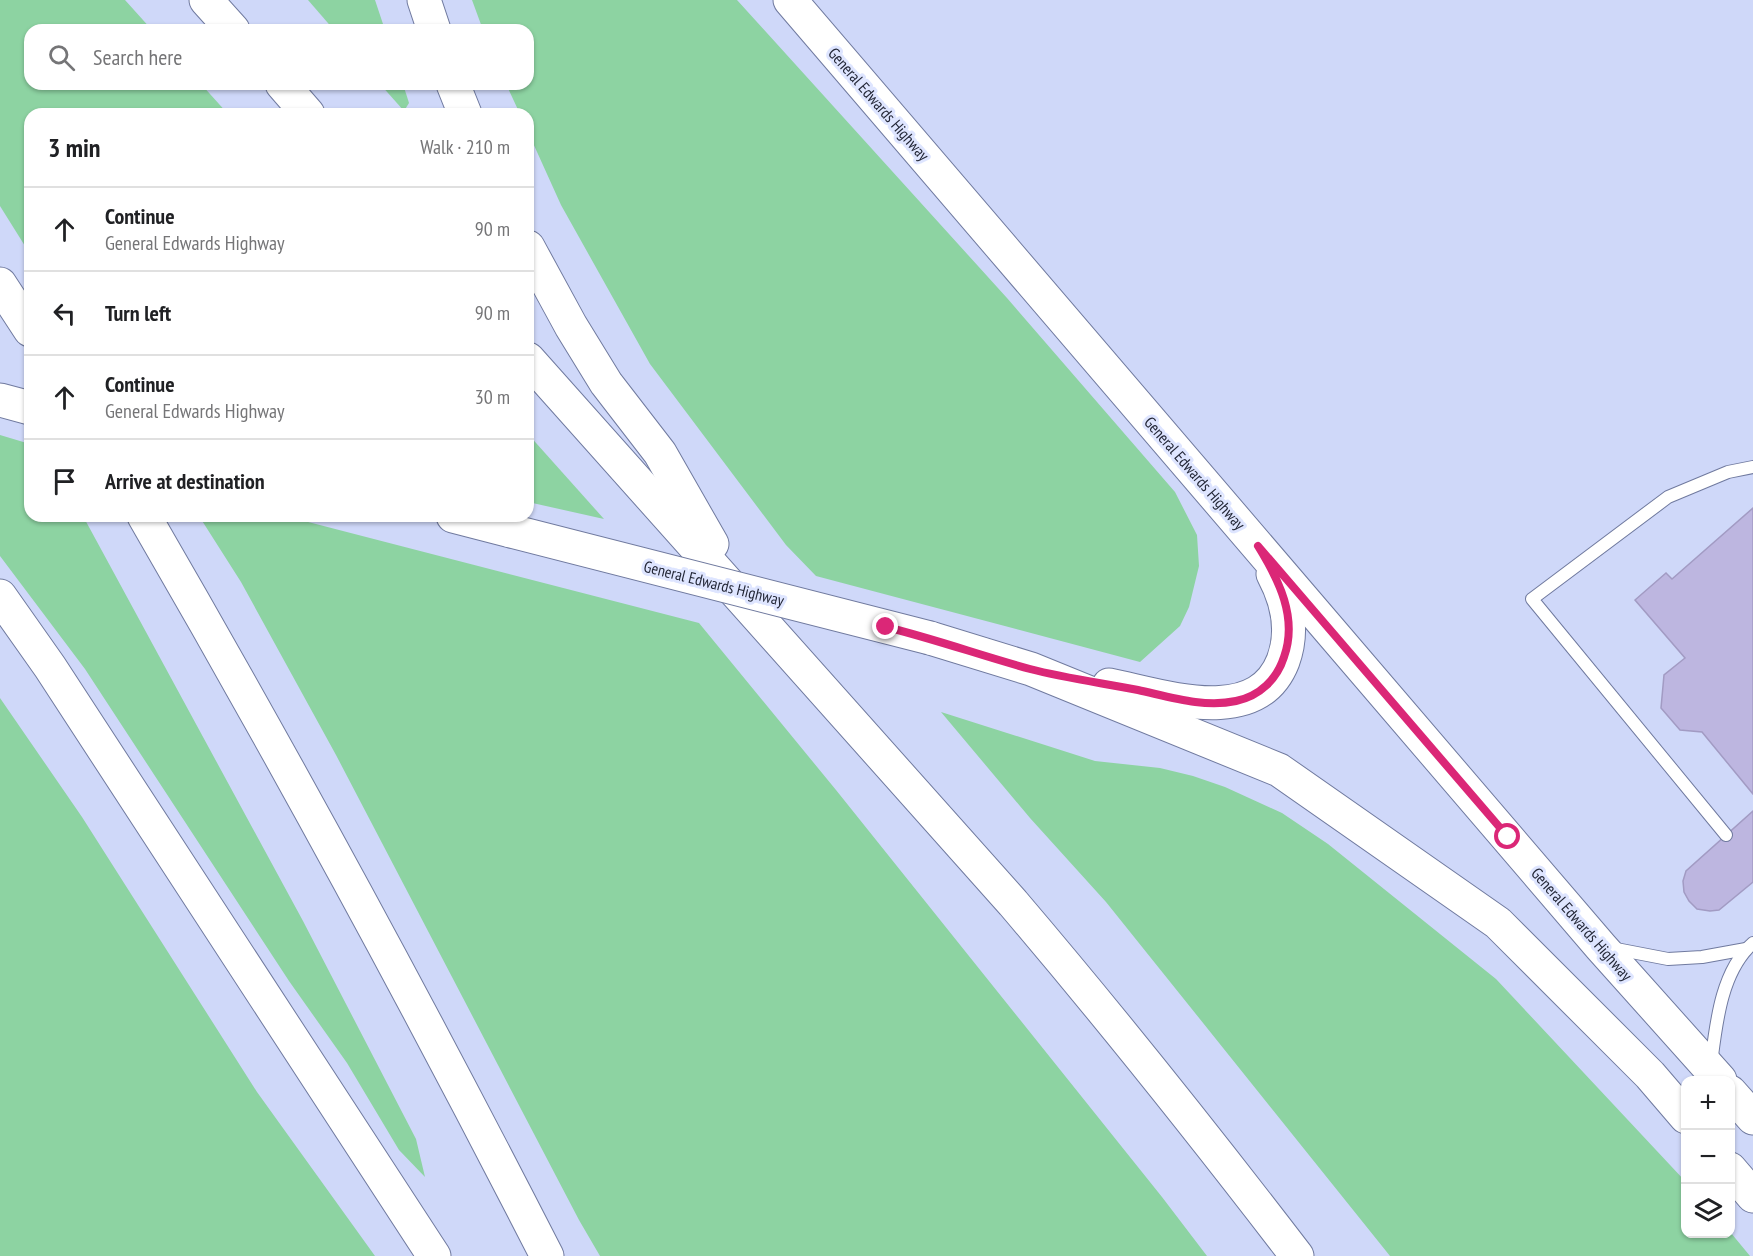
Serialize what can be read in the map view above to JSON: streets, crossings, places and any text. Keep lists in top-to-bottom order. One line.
{"streets":{"main road":["General Edwards Highway"]},"page":{"search":"Search here","heading":["3 min","Walk · 210 m"],"list":[["Continue","General Edwards Highway","90 m"],["Turn left","90 m"],["Continue","General Edwards Highway","30 m"],"Arrive at destination"],"map_buttons":["+","−"]}}
